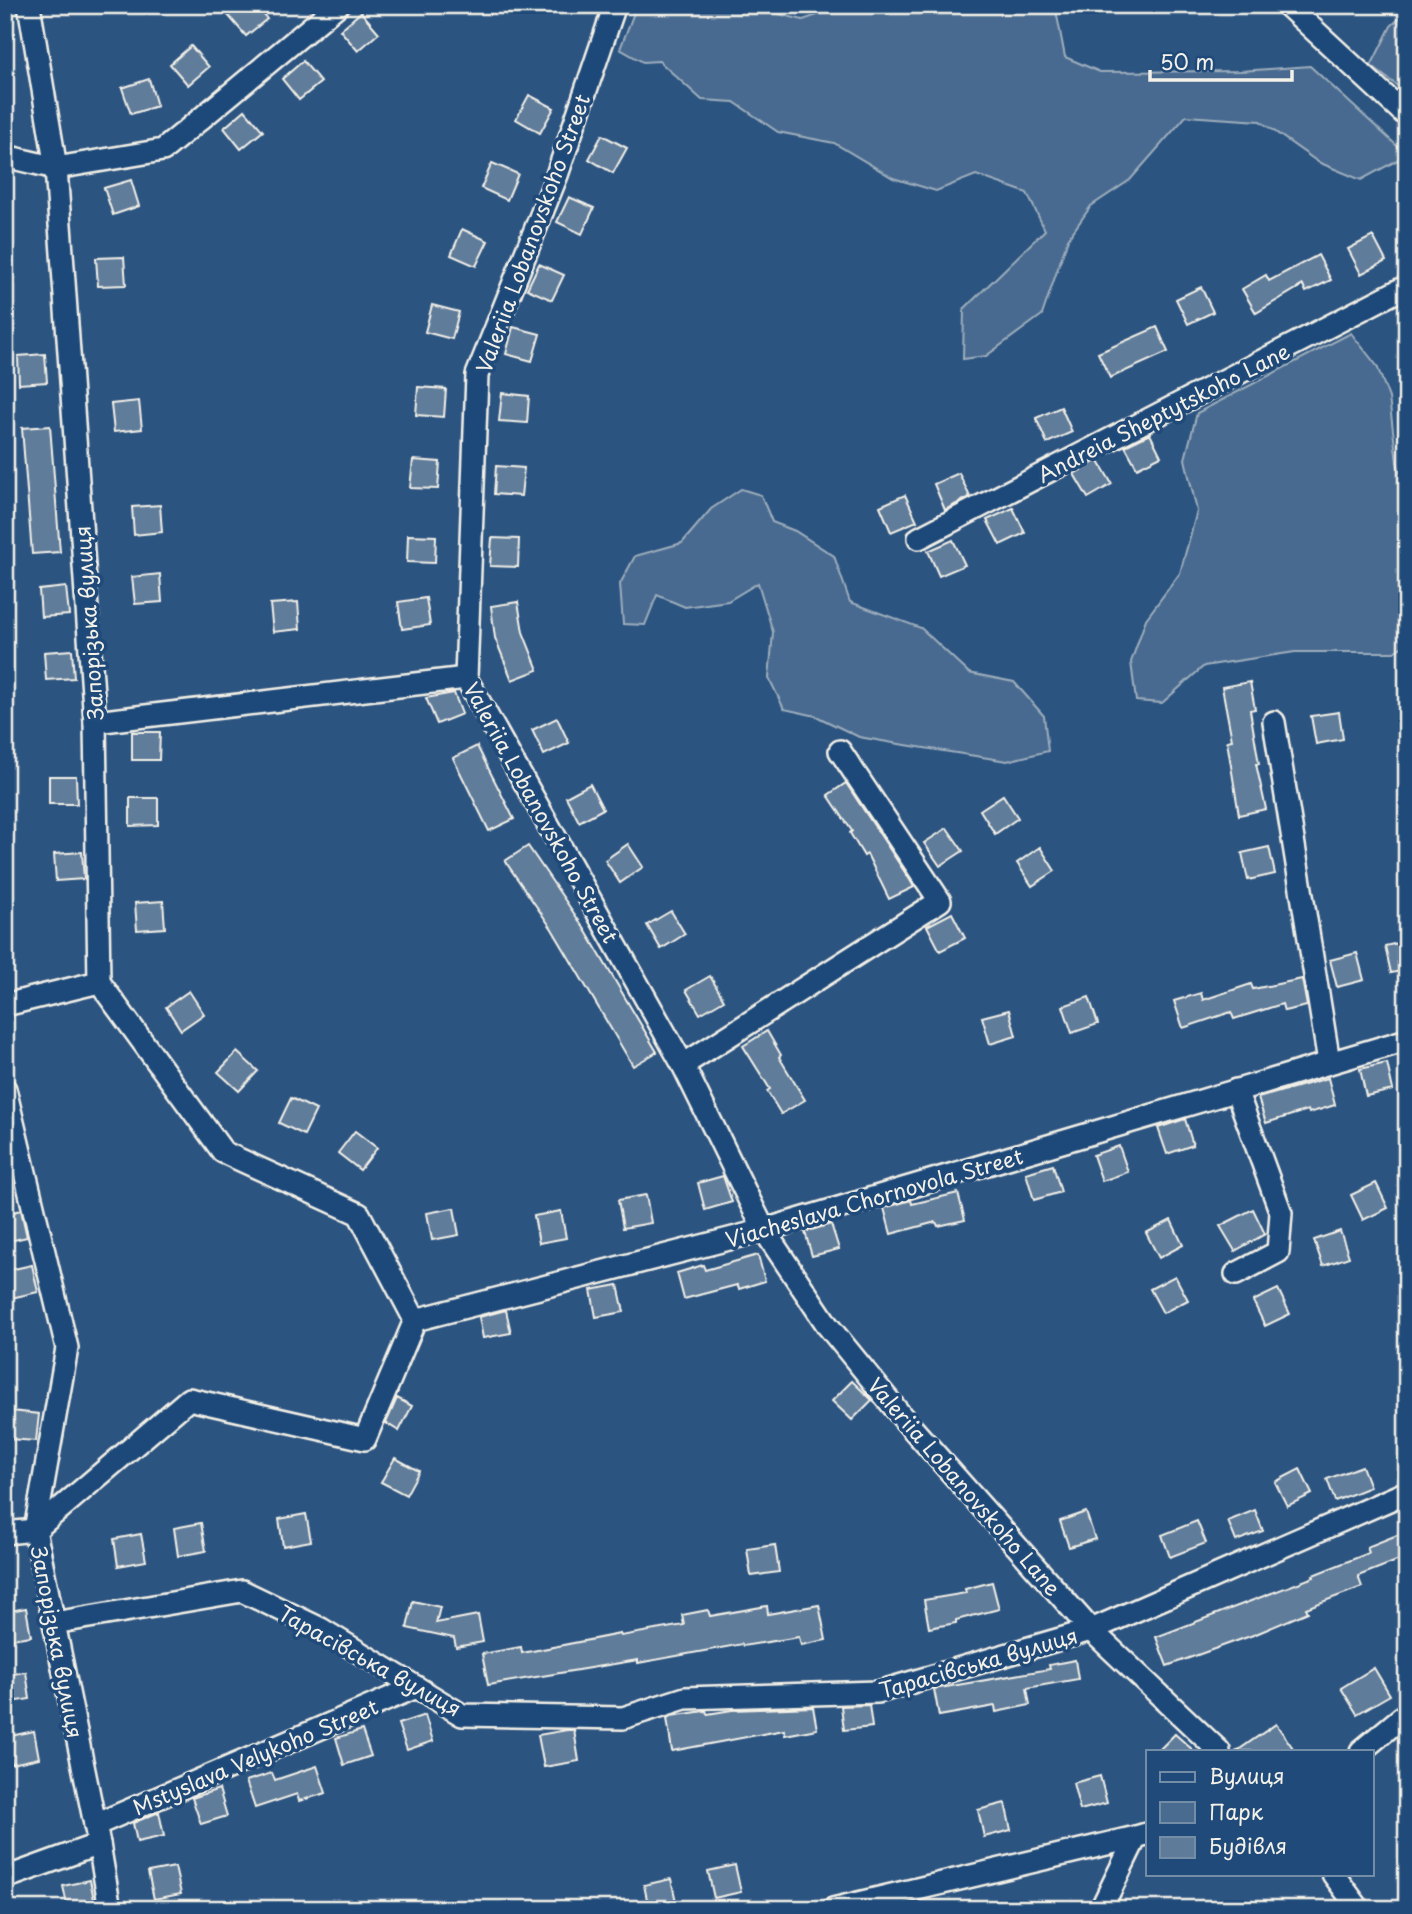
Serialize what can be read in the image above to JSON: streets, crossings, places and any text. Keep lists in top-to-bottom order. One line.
{"streets":{"street":["Valeriia Lobanovskoho Street","Andreia Sheptytskoho Lane","Запорізька вулиця","Viacheslava Chornovola Street","Valeriia Lobanovskoho Lane","Тарасівська вулиця","Mstyslava Velykoho Street"]},"crossings":[["Valeriia Lobanovskoho Street","Viacheslava Chornovola Street"],["Valeriia Lobanovskoho Street","Valeriia Lobanovskoho Lane"],["Запорізька вулиця","Тарасівська вулиця"],["Запорізька вулиця","Mstyslava Velykoho Street"],["Viacheslava Chornovola Street","Valeriia Lobanovskoho Lane"],["Valeriia Lobanovskoho Lane","Тарасівська вулиця"],["Тарасівська вулиця","Mstyslava Velykoho Street"]],"legend":["Вулиця","Парк","Будівля"],"scale_bar":"50 m"}
